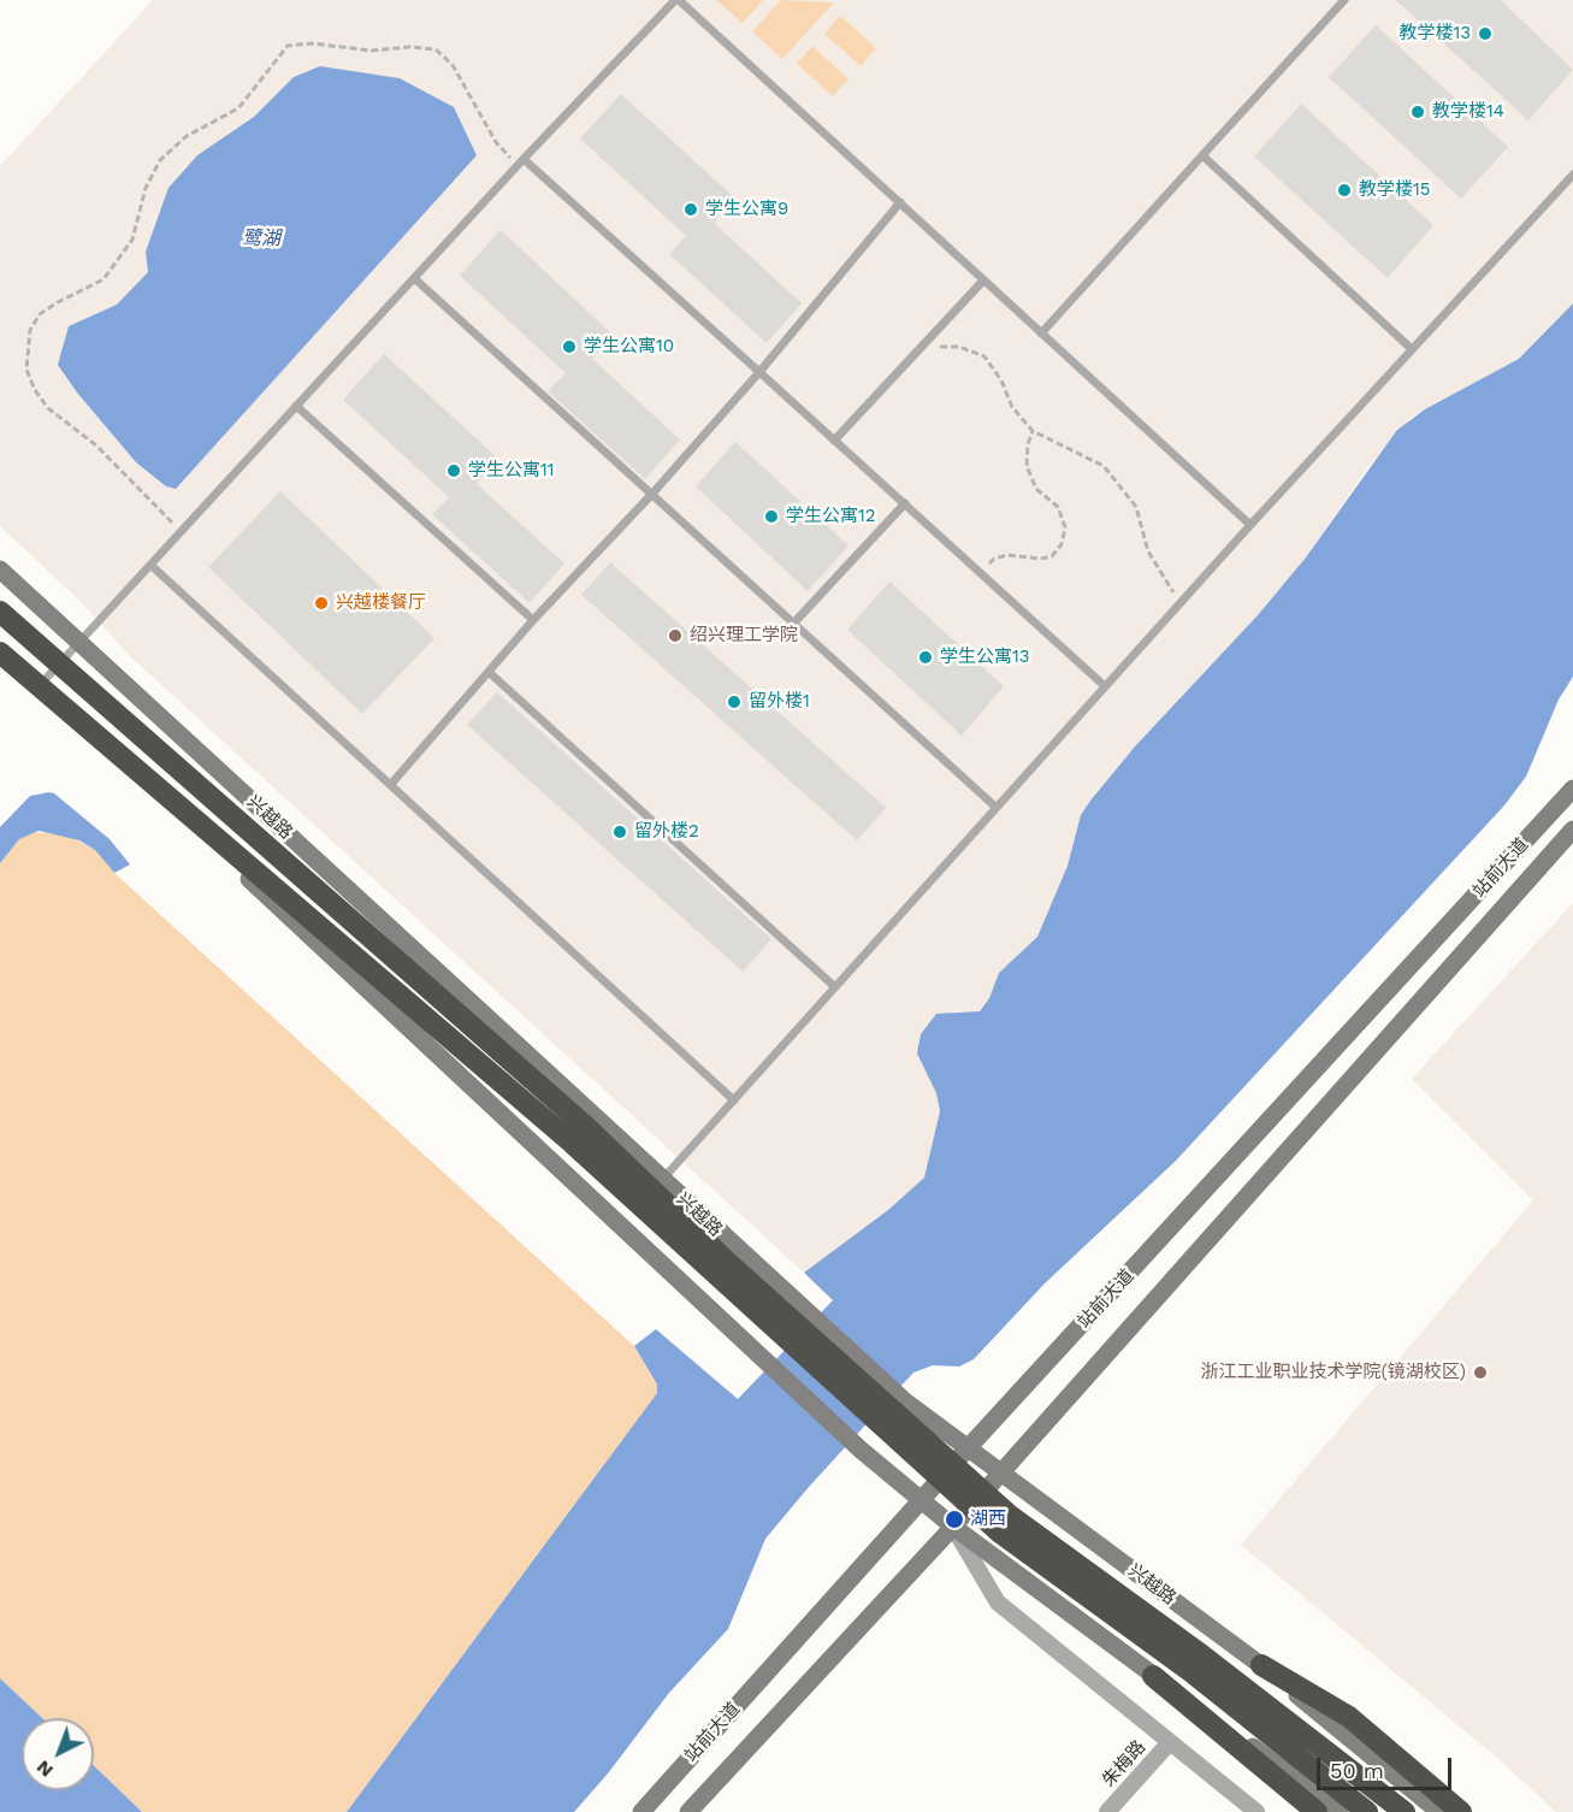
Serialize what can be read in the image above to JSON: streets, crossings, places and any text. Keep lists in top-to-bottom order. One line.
{"streets":{"main road":["兴越路","站前大道"],"street":["朱梅路"]},"crossings":[["兴越路","站前大道"]],"water":["鹭湖"],"places":["教学楼13","教学楼14","教学楼15","学生公寓9","学生公寓10","学生公寓11","学生公寓12","兴越楼餐厅","绍兴理工学院","学生公寓13","留外楼1","留外楼2","浙江工业职业技术学院(镜湖校区)","湖西"],"scale_bar":"50 m","north":"bottom left"}
